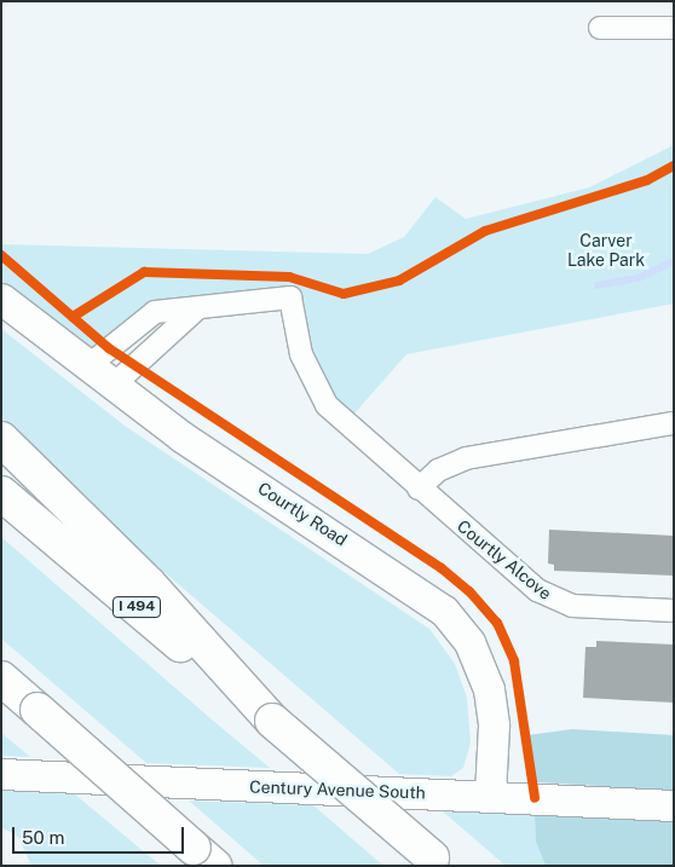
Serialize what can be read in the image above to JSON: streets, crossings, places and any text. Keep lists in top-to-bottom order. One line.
{"streets":{"highway":["I 494"],"street":["Courtly Road","Courtly Alcove","Century Avenue South"]},"crossings":[["Courtly Road","Courtly Alcove"],["Courtly Road","Century Avenue South"]],"parks":["Carver Lake Park"],"scale_bar":"50 m"}
